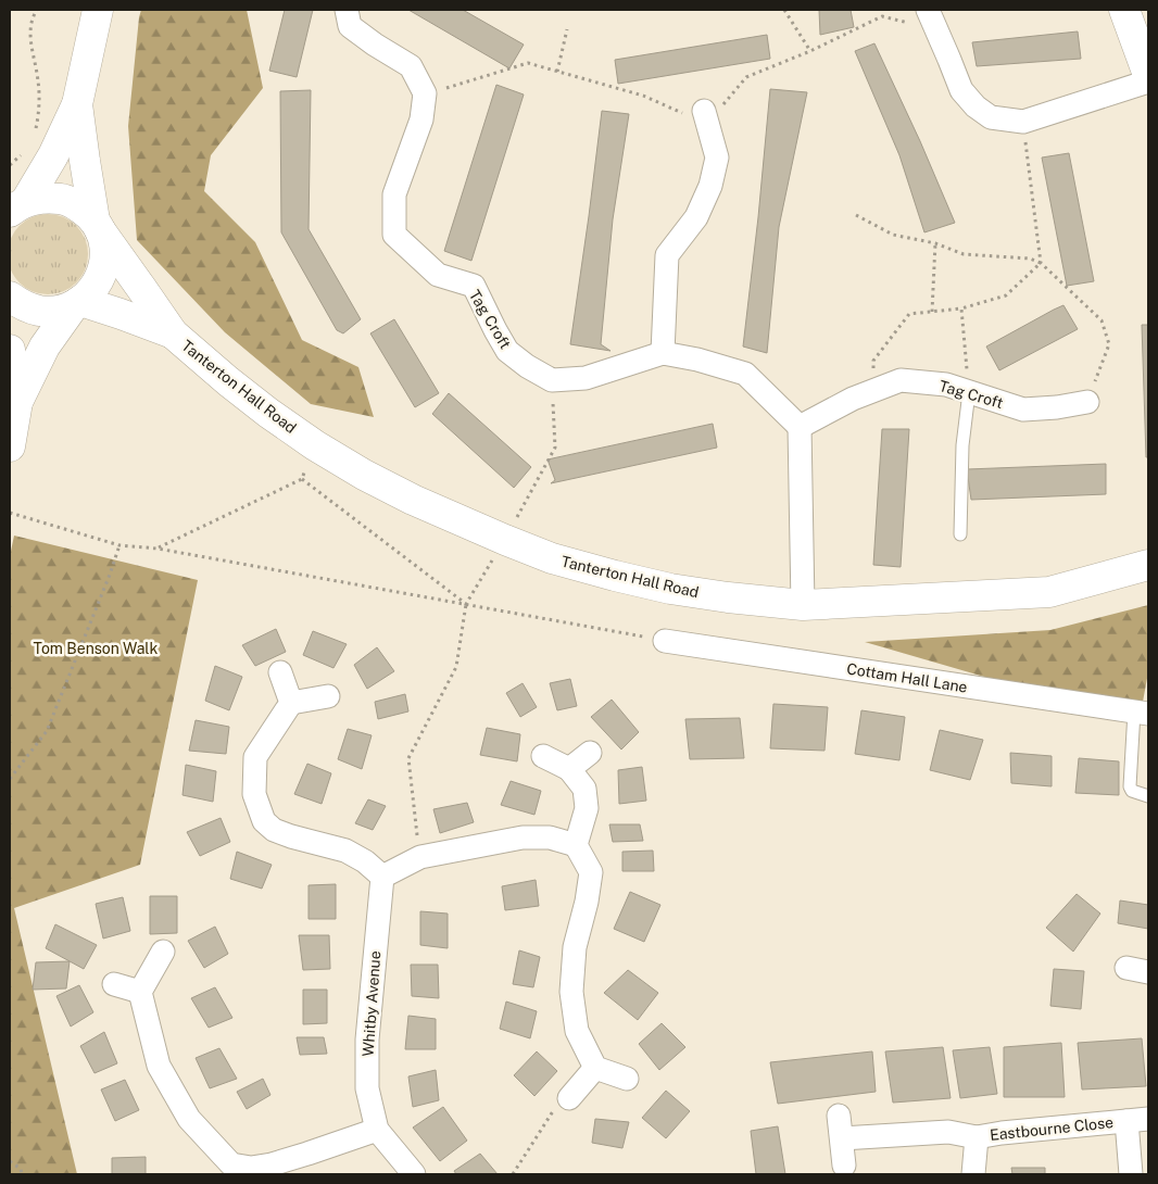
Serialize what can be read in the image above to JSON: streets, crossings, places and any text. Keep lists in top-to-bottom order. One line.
{"streets":{"street":["Tag Croft","Tanterton Hall Road","Cottam Hall Lane","Whitby Avenue","Eastbourne Close"]},"parks":["Tom Benson Walk"]}
